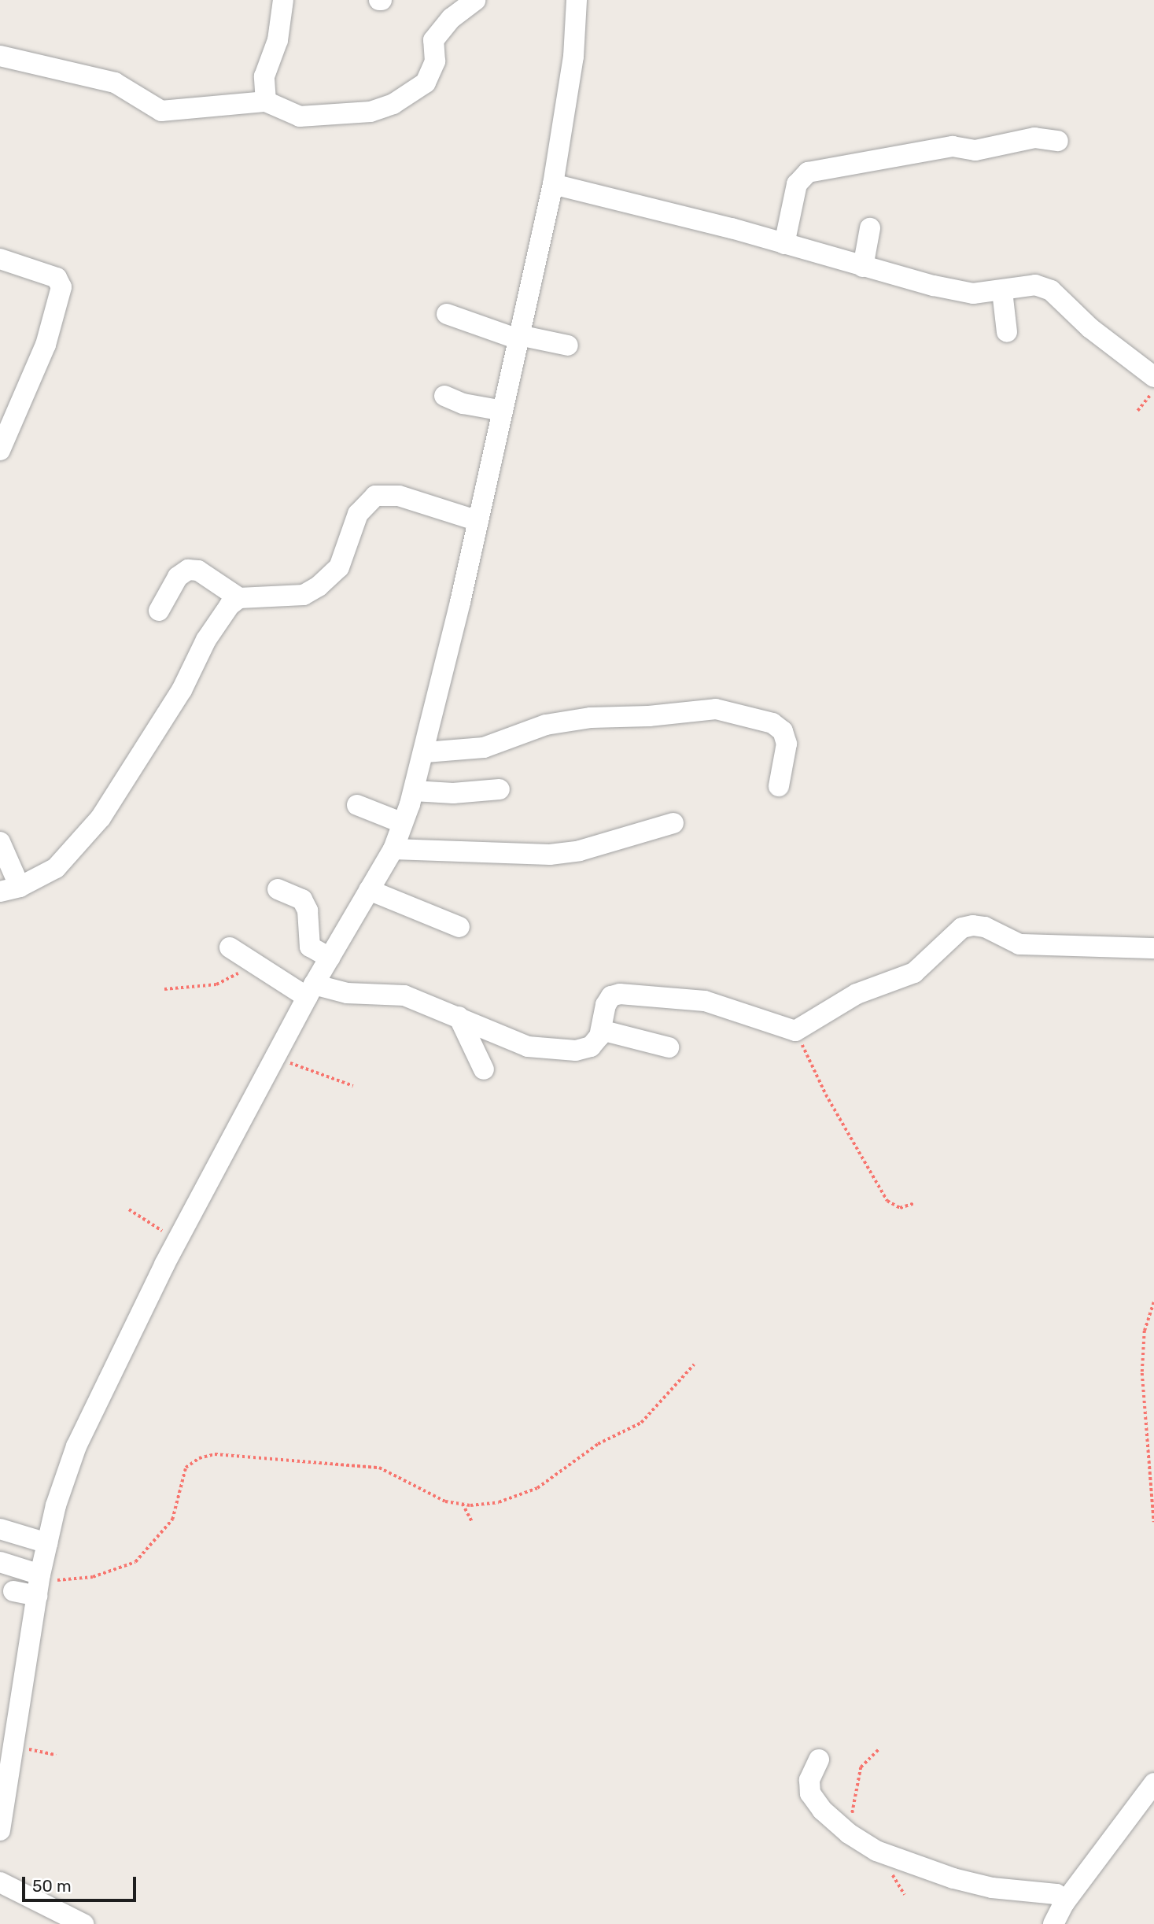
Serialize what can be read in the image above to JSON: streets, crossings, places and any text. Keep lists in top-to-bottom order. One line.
{"scale_bar":"50 m"}
